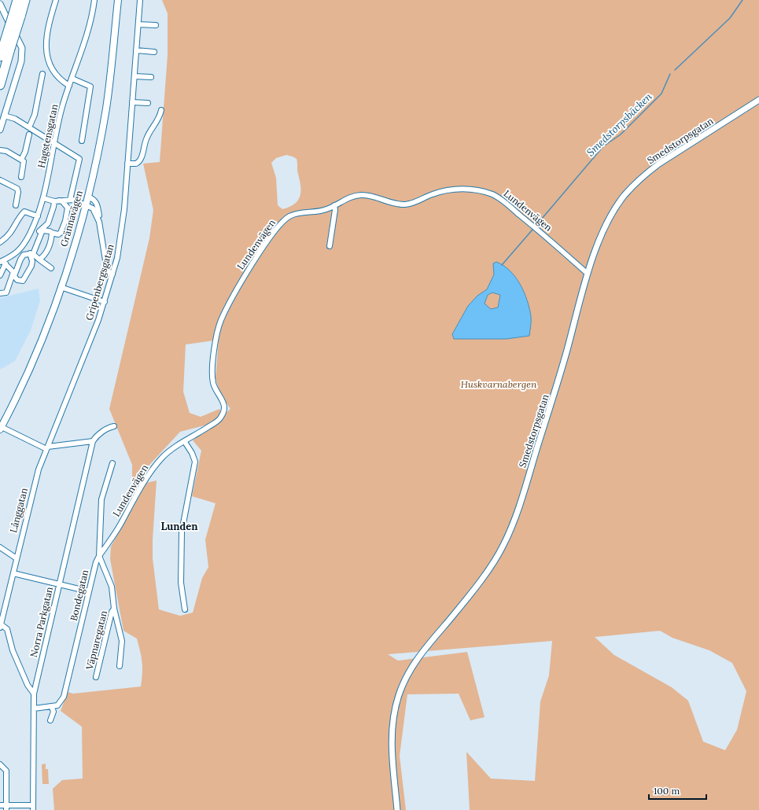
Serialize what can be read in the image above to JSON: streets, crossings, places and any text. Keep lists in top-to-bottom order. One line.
{"streets":{"main road":["Grännavägen"],"street":["Hagstensgatan","Smedstorpsgatan","Lundenvägen","Gripenbergsgatan","Långgatan","Bondegatan","Norra Parkgatan","Väpnaregatan"]},"crossings":[["Smedstorpsgatan","Lundenvägen"],["Lundenvägen","Bondegatan"],["Lundenvägen","Väpnaregatan"],["Gripenbergsgatan","Långgatan"],["Bondegatan","Väpnaregatan"]],"districts":["Lunden"],"water":["Smedstorpsbäcken"],"parks":["Huskvarnabergen"],"scale_bar":"100 m"}
